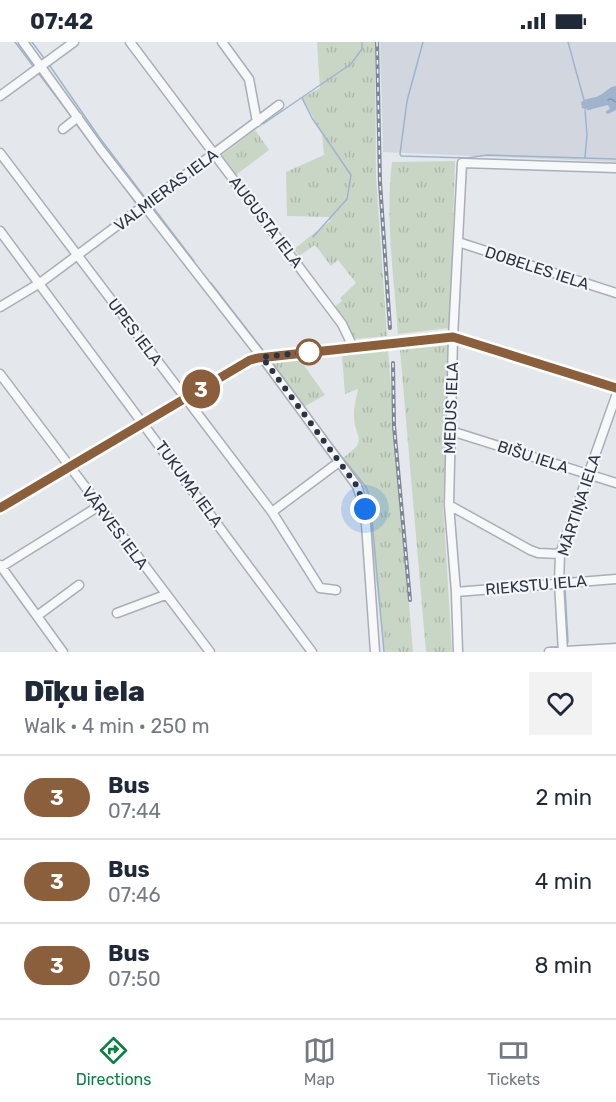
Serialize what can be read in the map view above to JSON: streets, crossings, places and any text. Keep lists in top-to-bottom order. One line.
{"streets":{"street":["VALMIERAS IELA","AUGUSTA IELA","DOBELES IELA","UPES IELA","MEDUS IELA","BIŠU IELA","TUKUMA IELA","MĀRTIŅA IELA","VĀRVES IELA","RIEKSTU IELA"]},"crossings":[["VALMIERAS IELA","AUGUSTA IELA"],["VALMIERAS IELA","UPES IELA"],["VALMIERAS IELA","TUKUMA IELA"],["DOBELES IELA","MEDUS IELA"],["MEDUS IELA","BIŠU IELA"],["MEDUS IELA","RIEKSTU IELA"],["BIŠU IELA","MĀRTIŅA IELA"],["MĀRTIŅA IELA","RIEKSTU IELA"]],"lines":["bus line 3"],"page":{"status":"07:42","on_map":"3","heading":["Dīķu iela","Walk · 4 min · 250 m"],"list":[{"mark":"3","name":"Bus","note":"07:44","value":"2 min"},{"mark":"3","name":"Bus","note":"07:46","value":"4 min"},{"mark":"3","name":"Bus","note":"07:50","value":"8 min"}],"tabs":["Directions","Map","Tickets"]}}
